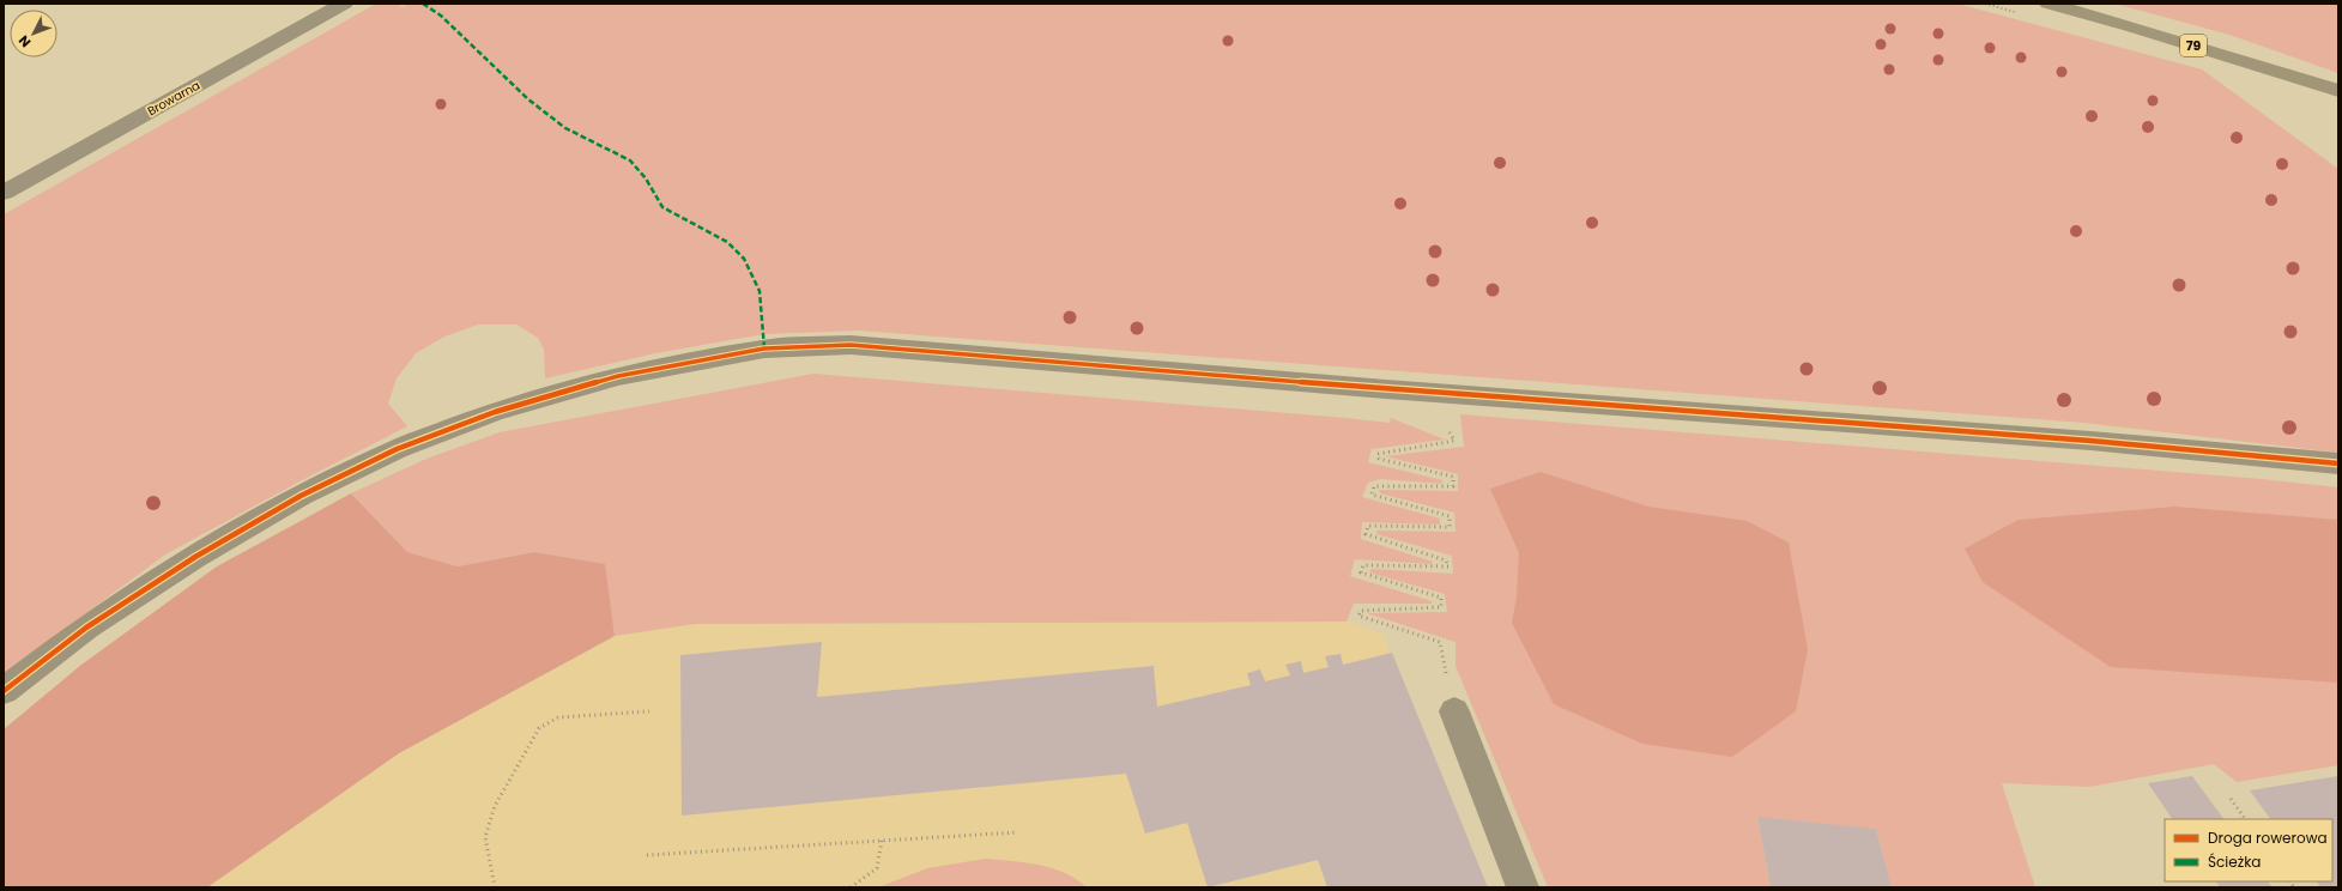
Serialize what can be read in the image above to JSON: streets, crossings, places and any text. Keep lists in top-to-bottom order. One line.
{"streets":{"main road":["79"],"street":["Browarna"]},"legend":["Droga rowerowa","Ścieżka"],"north":"bottom left"}
